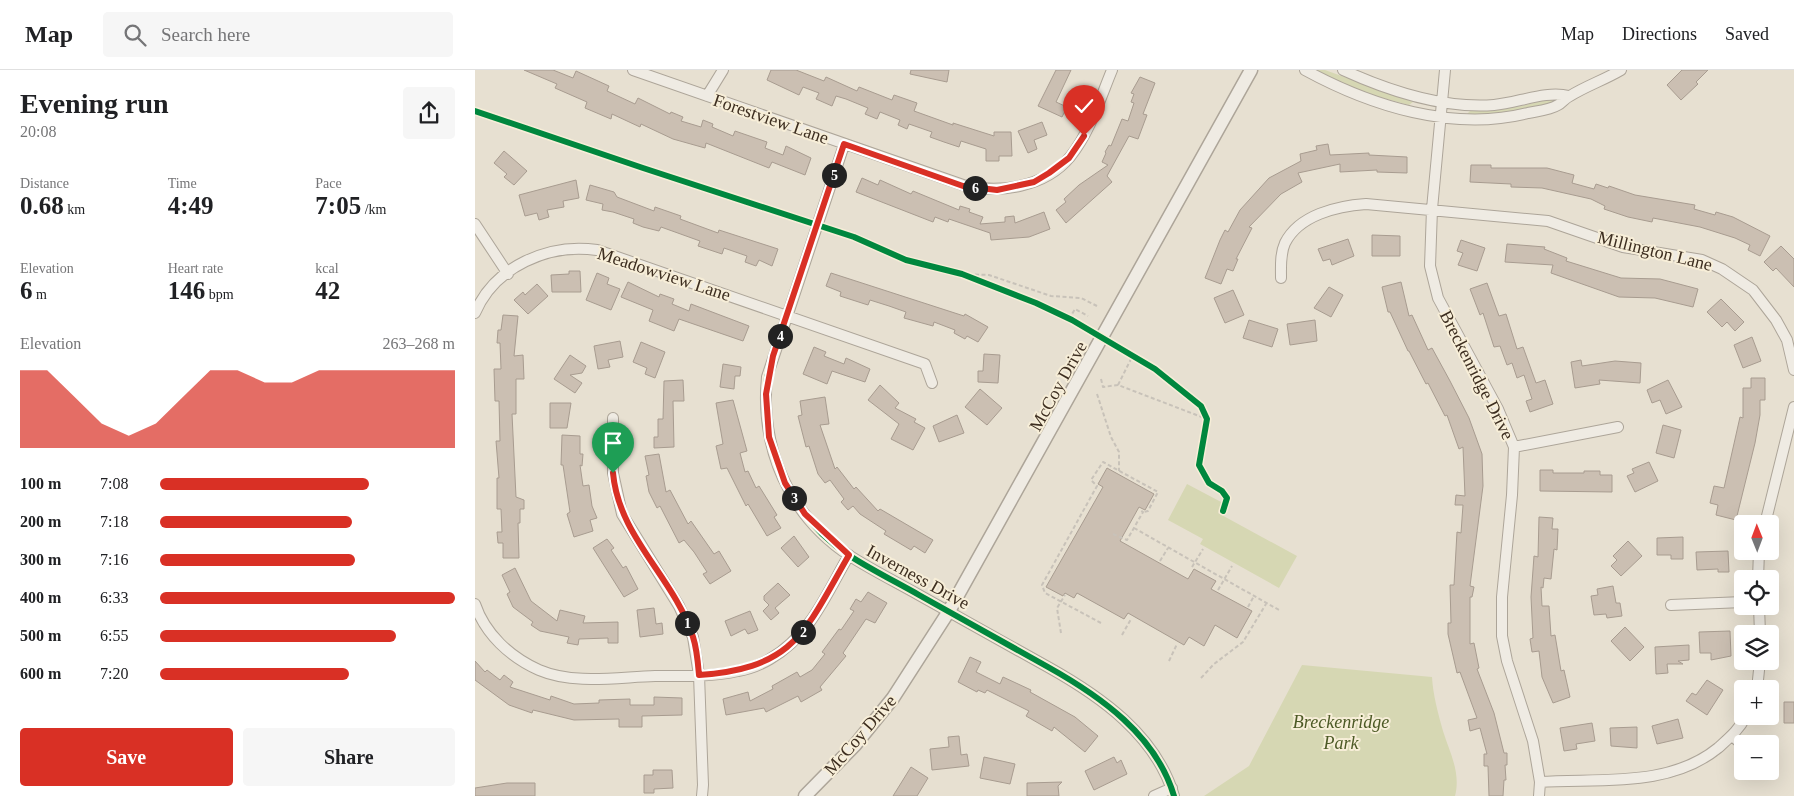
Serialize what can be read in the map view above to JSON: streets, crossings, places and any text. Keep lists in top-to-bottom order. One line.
{"streets":{"street":["Forestview Lane","Millington Lane","Meadowview Lane","Breckenridge Drive","McCoy Drive","Inverness Drive"]},"crossings":[["Forestview Lane","Inverness Drive"],["Millington Lane","Breckenridge Drive"],["Meadowview Lane","Inverness Drive"],["McCoy Drive","Inverness Drive"]],"parks":["Breckenridge Park"],"north":"top","page":{"header":"Map","search":"Search here","nav":["Map","Directions","Saved"],"heading":["Evening run","20:08"],"stats":[["Distance","0.68 km"],["Time","4:49"],["Pace","7:05 /km"],["Elevation","6 m"],["Heart rate","146 bpm"],["kcal","42"]],"pins":["5","6","4","3","1","2"],"chart":["Elevation","263–268 m"],"list":[{"name":"100 m","note":"7:08"},{"name":"200 m","note":"7:18"},{"name":"300 m","note":"7:16"},{"name":"400 m","note":"6:33"},{"name":"500 m","note":"6:55"},{"name":"600 m","note":"7:20"}],"map_buttons":["+","−"],"buttons":["Save","Share"]}}
